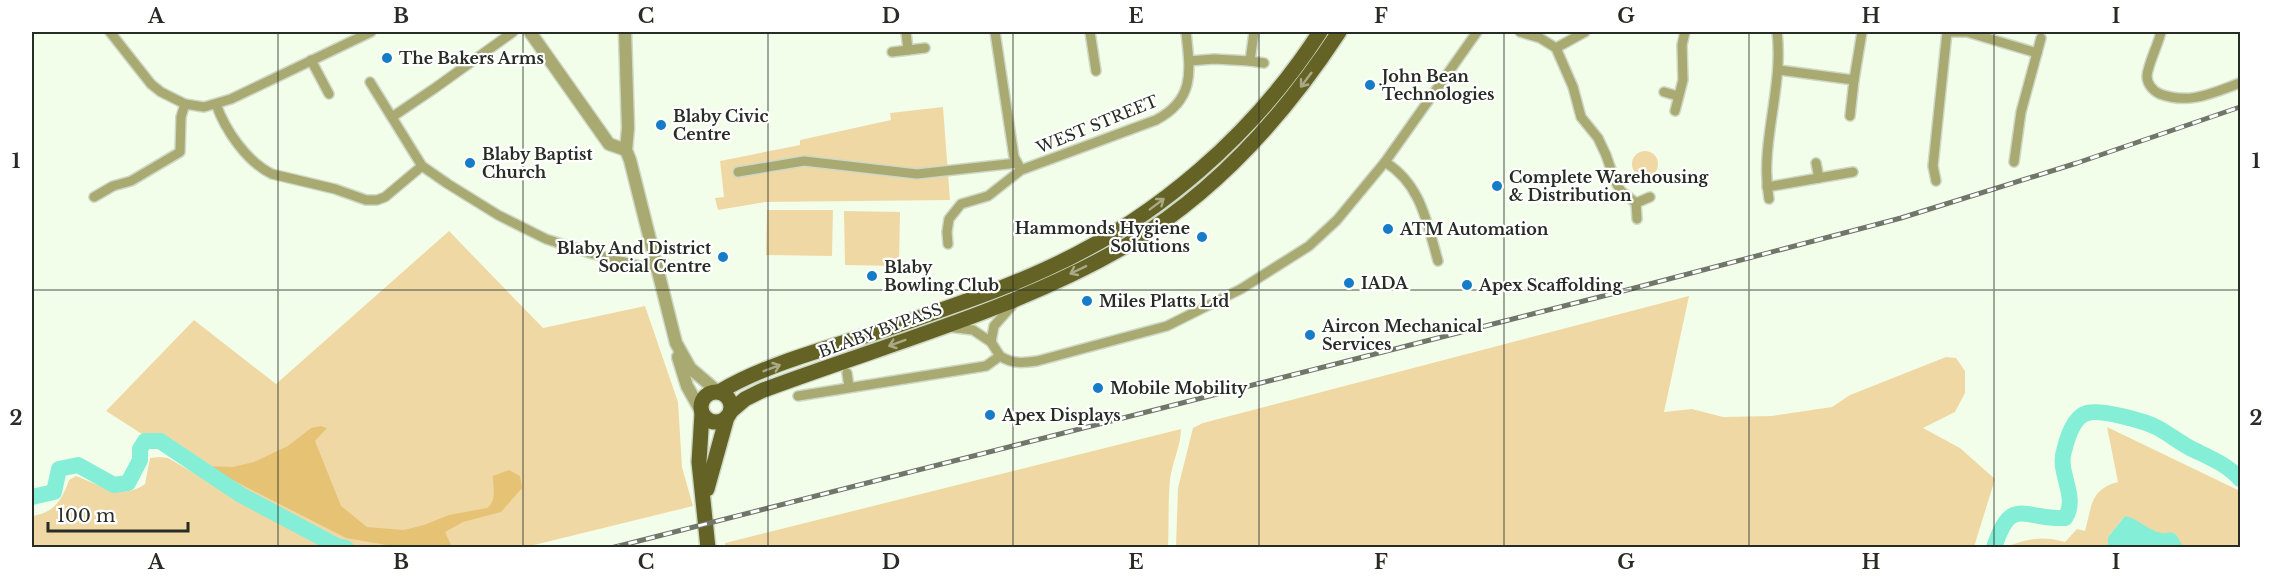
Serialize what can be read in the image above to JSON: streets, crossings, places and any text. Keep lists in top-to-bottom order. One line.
{"streets":{"main road":["BLABY BYPASS"],"street":["WEST STREET"]},"places":["The Bakers Arms","John Bean Technologies","Blaby Civic Centre","Blaby Baptist Church","Complete Warehousing & Distribution","ATM Automation","Hammonds Hygiene Solutions","Blaby And District Social Centre","Blaby Bowling Club","IADA","Apex Scaffolding","Miles Platts Ltd","Aircon Mechanical Services","Mobile Mobility","Apex Displays"],"scale_bar":"100 m","grid":{"columns":["A","B","C","D","E","F","G","H","I"],"rows":["1","2"]}}
